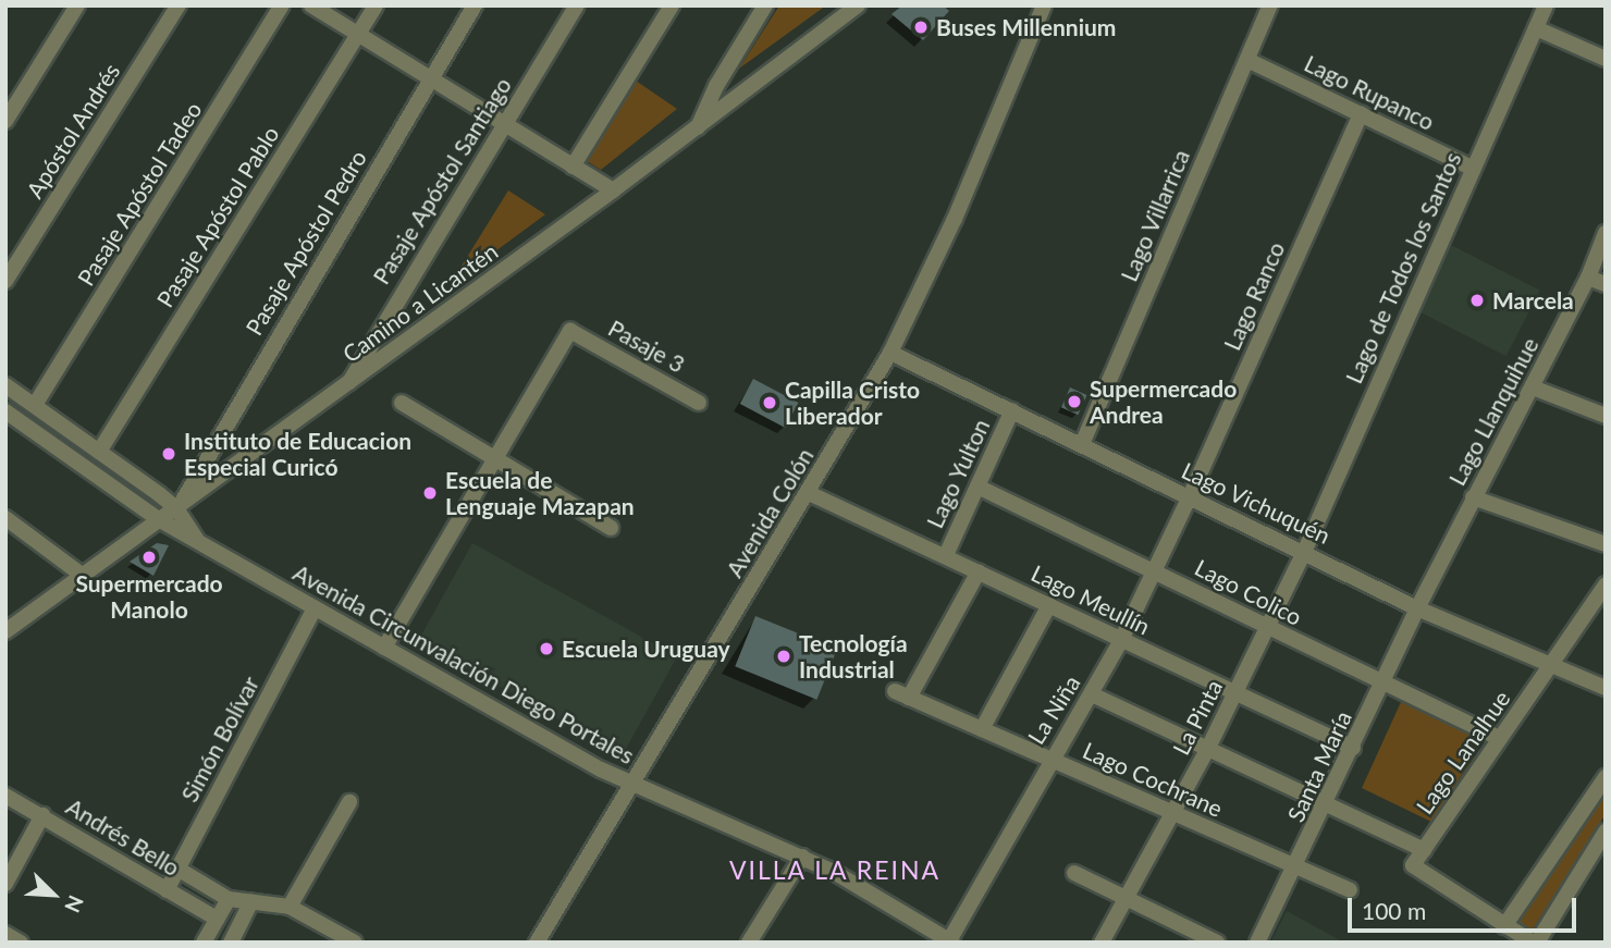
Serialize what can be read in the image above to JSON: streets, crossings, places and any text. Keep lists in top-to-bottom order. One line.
{"streets":{"street":["Lago Rupanco","Apóstol Andrés","Pasaje Apóstol Santiago","Pasaje Apóstol Tadeo","Lago Villarrica","Pasaje Apóstol Pablo","Pasaje Apóstol Pedro","Lago de Todos los Santos","Lago Ranco","Camino a Licantén","Pasaje 3","Lago Llanquihue","Lago Yulton","Lago Vichuquén","Avenida Colón","Lago Colico","Lago Meullín","Avenida Circunvalación Diego Portales","La Niña","La Pinta","Simón Bolívar","Lago Lanalhue","Santa María","Lago Cochrane","Andrés Bello"]},"crossings":[["Lago Rupanco","Lago Villarrica"],["Lago Rupanco","Lago de Todos los Santos"],["Lago Rupanco","Lago Ranco"],["Pasaje Apóstol Santiago","Camino a Licantén"],["Pasaje Apóstol Tadeo","Avenida Circunvalación Diego Portales"],["Lago Villarrica","Lago Vichuquén"],["Pasaje Apóstol Pablo","Avenida Circunvalación Diego Portales"],["Pasaje Apóstol Pedro","Camino a Licantén"],["Pasaje Apóstol Pedro","Avenida Circunvalación Diego Portales"],["Lago de Todos los Santos","Lago Vichuquén"],["Lago de Todos los Santos","La Pinta"],["Lago Ranco","Lago Vichuquén"],["Lago Ranco","La Niña"],["Camino a Licantén","Avenida Circunvalación Diego Portales"],["Lago Llanquihue","Lago Vichuquén"],["Lago Llanquihue","Santa María"],["Lago Yulton","Lago Vichuquén"],["Lago Yulton","Lago Colico"],["Lago Yulton","Lago Meullín"],["Lago Vichuquén","Avenida Colón"],["Lago Vichuquén","La Niña"],["Lago Vichuquén","La Pinta"],["Lago Vichuquén","Lago Lanalhue"],["Lago Vichuquén","Santa María"],["Avenida Colón","Lago Meullín"],["Avenida Colón","Avenida Circunvalación Diego Portales"],["Lago Colico","La Niña"],["Lago Colico","La Pinta"],["Lago Colico","Lago Lanalhue"],["Lago Colico","Santa María"],["Lago Meullín","La Niña"],["Lago Meullín","La Pinta"],["Lago Meullín","Santa María"],["Lago Meullín","Lago Cochrane"],["Avenida Circunvalación Diego Portales","La Niña"],["Avenida Circunvalación Diego Portales","Simón Bolívar"],["La Niña","Lago Cochrane"],["La Pinta","Lago Cochrane"],["Simón Bolívar","Andrés Bello"],["Santa María","Lago Cochrane"]],"districts":["VILLA LA REINA"],"places":["Buses Millennium","Marcela","Supermercado Andrea","Capilla Cristo Liberador","Instituto de Educacion Especial Curicó","Escuela de Lenguaje Mazapan","Supermercado Manolo","Escuela Uruguay","Tecnología Industrial"],"scale_bar":"100 m","north":"bottom right"}
